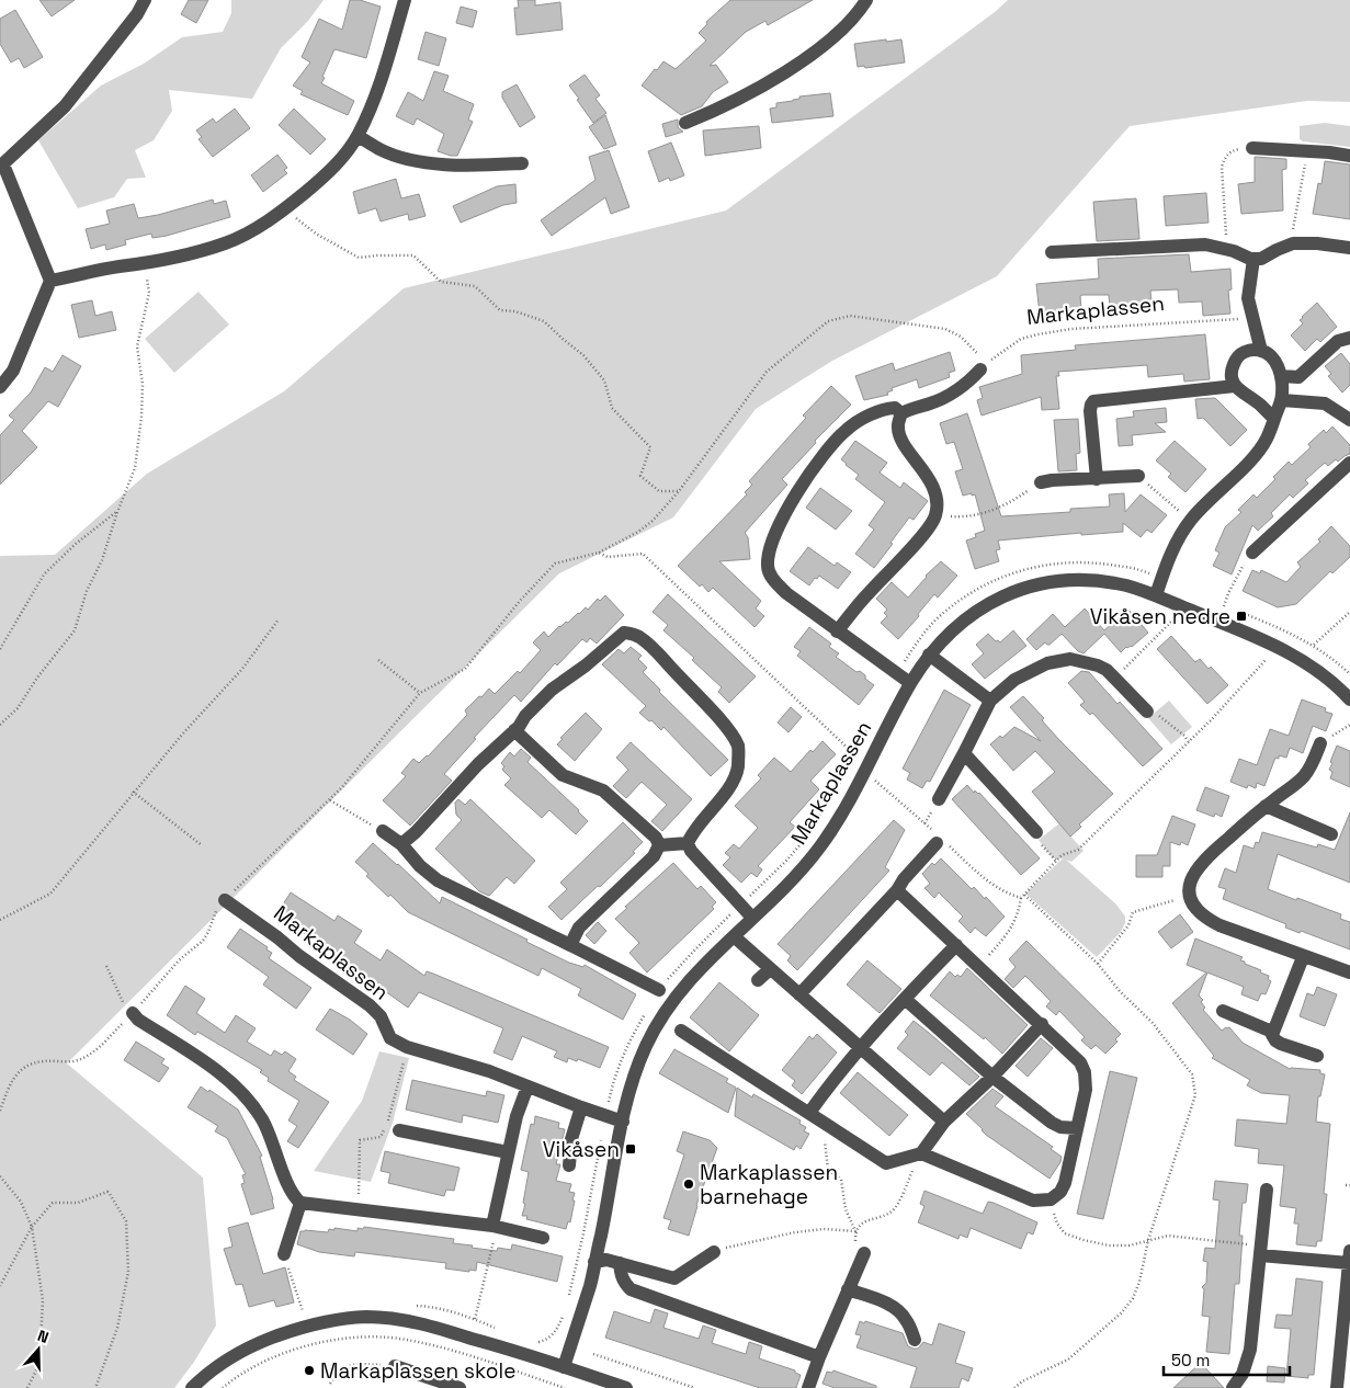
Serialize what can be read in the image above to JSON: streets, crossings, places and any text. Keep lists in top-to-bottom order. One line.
{"streets":{"street":["Markaplassen"]},"places":{"transit":["Vikåsen nedre","Vikåsen"],"other":["Markaplassen barnehage","Markaplassen skole"]},"scale_bar":"50 m","north":"top"}
